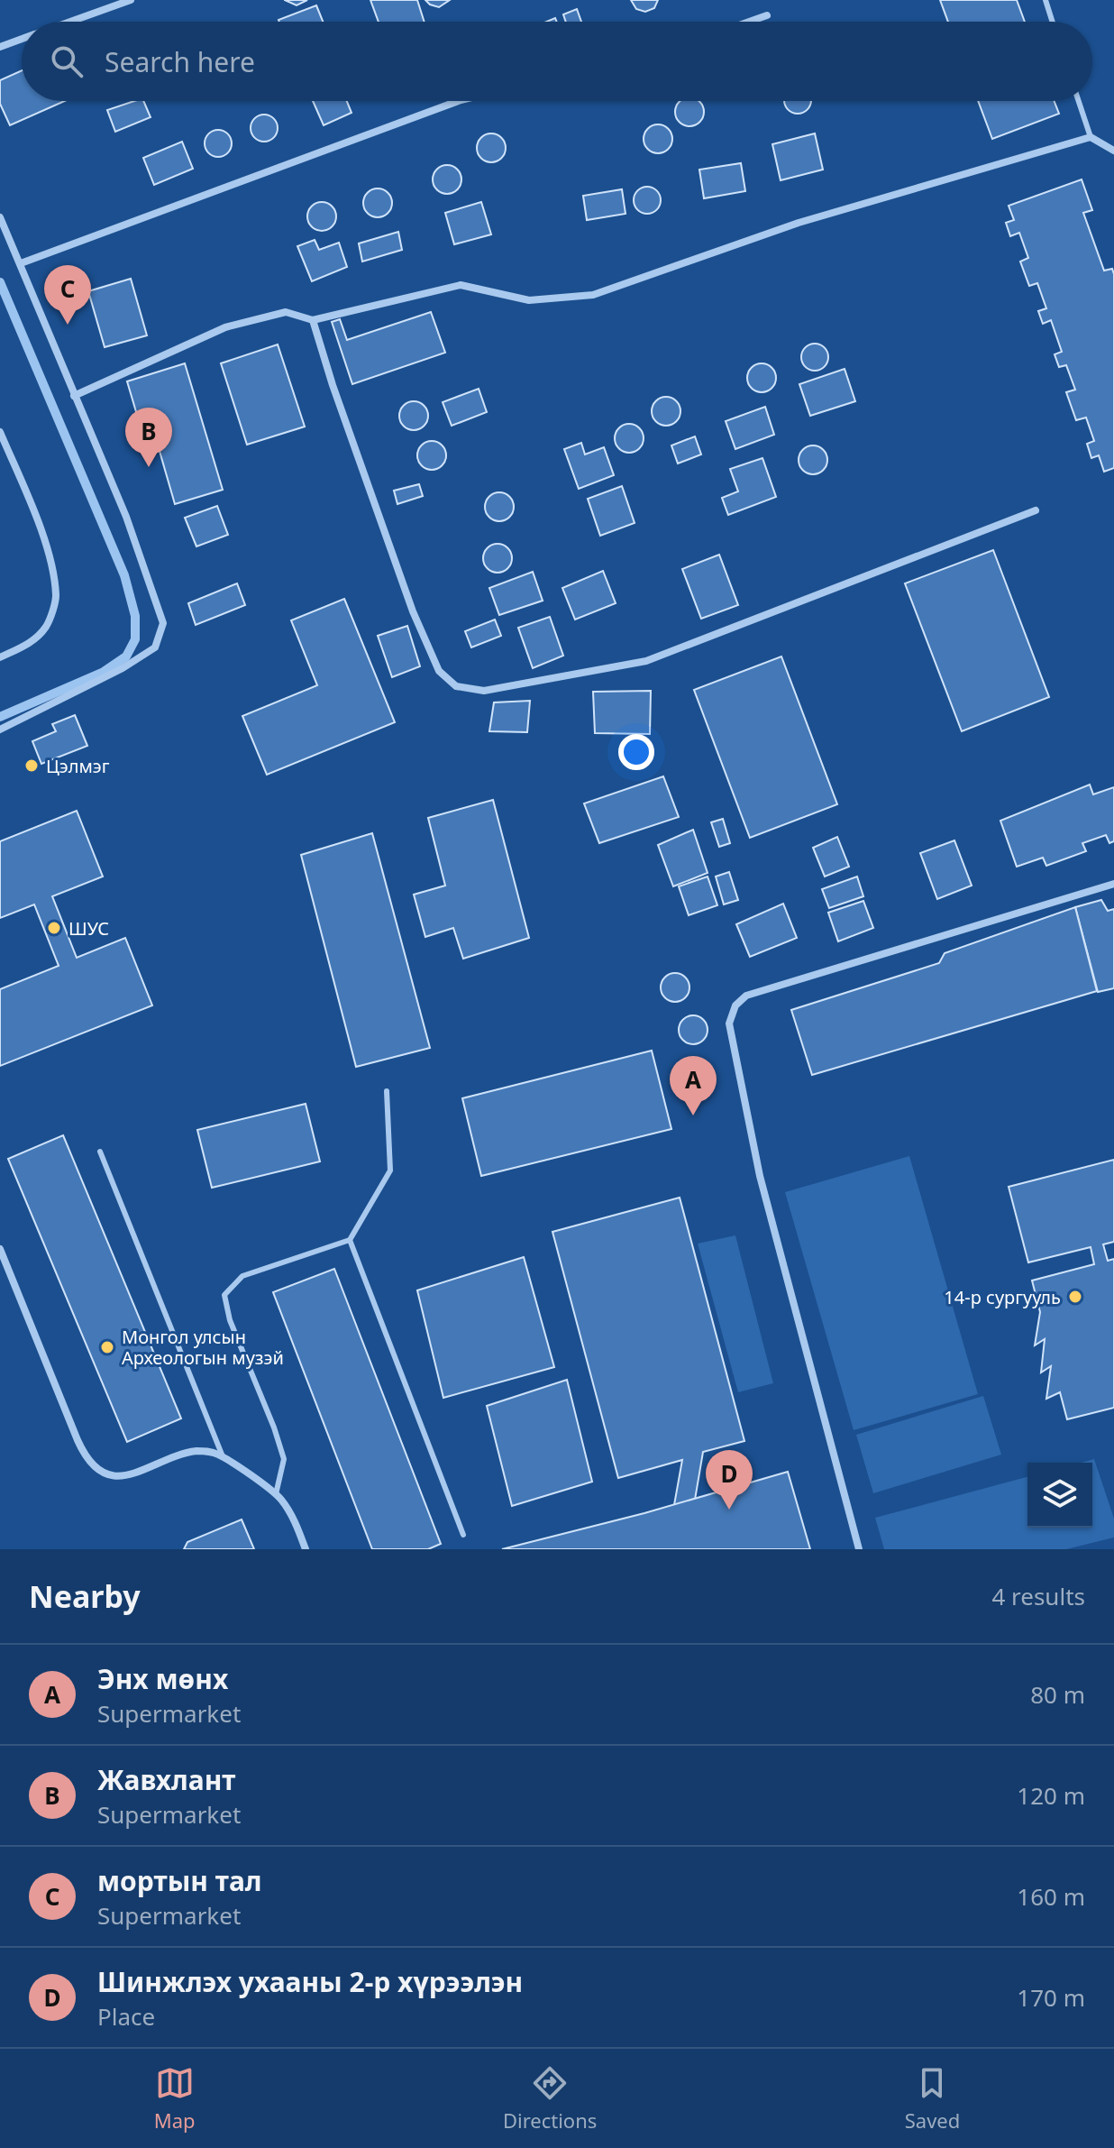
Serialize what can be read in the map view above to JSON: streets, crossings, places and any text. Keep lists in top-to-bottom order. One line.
{"places":["Цэлмэг","ШУС","14-р сургууль","Монгол улсын Археологын музэй"],"page":{"search":"Search here","pins":["C","B","A","D"],"heading":["Nearby","4 results"],"list":[{"mark":"A","name":"Энх мөнх","note":"Supermarket","value":"80 m"},{"mark":"B","name":"Жавхлант","note":"Supermarket","value":"120 m"},{"mark":"C","name":"мортын тал","note":"Supermarket","value":"160 m"},{"mark":"D","name":"Шинжлэх ухааны 2-р хүрээлэн","note":"Place","value":"170 m"}],"nav":["Map","Directions","Saved"]}}
